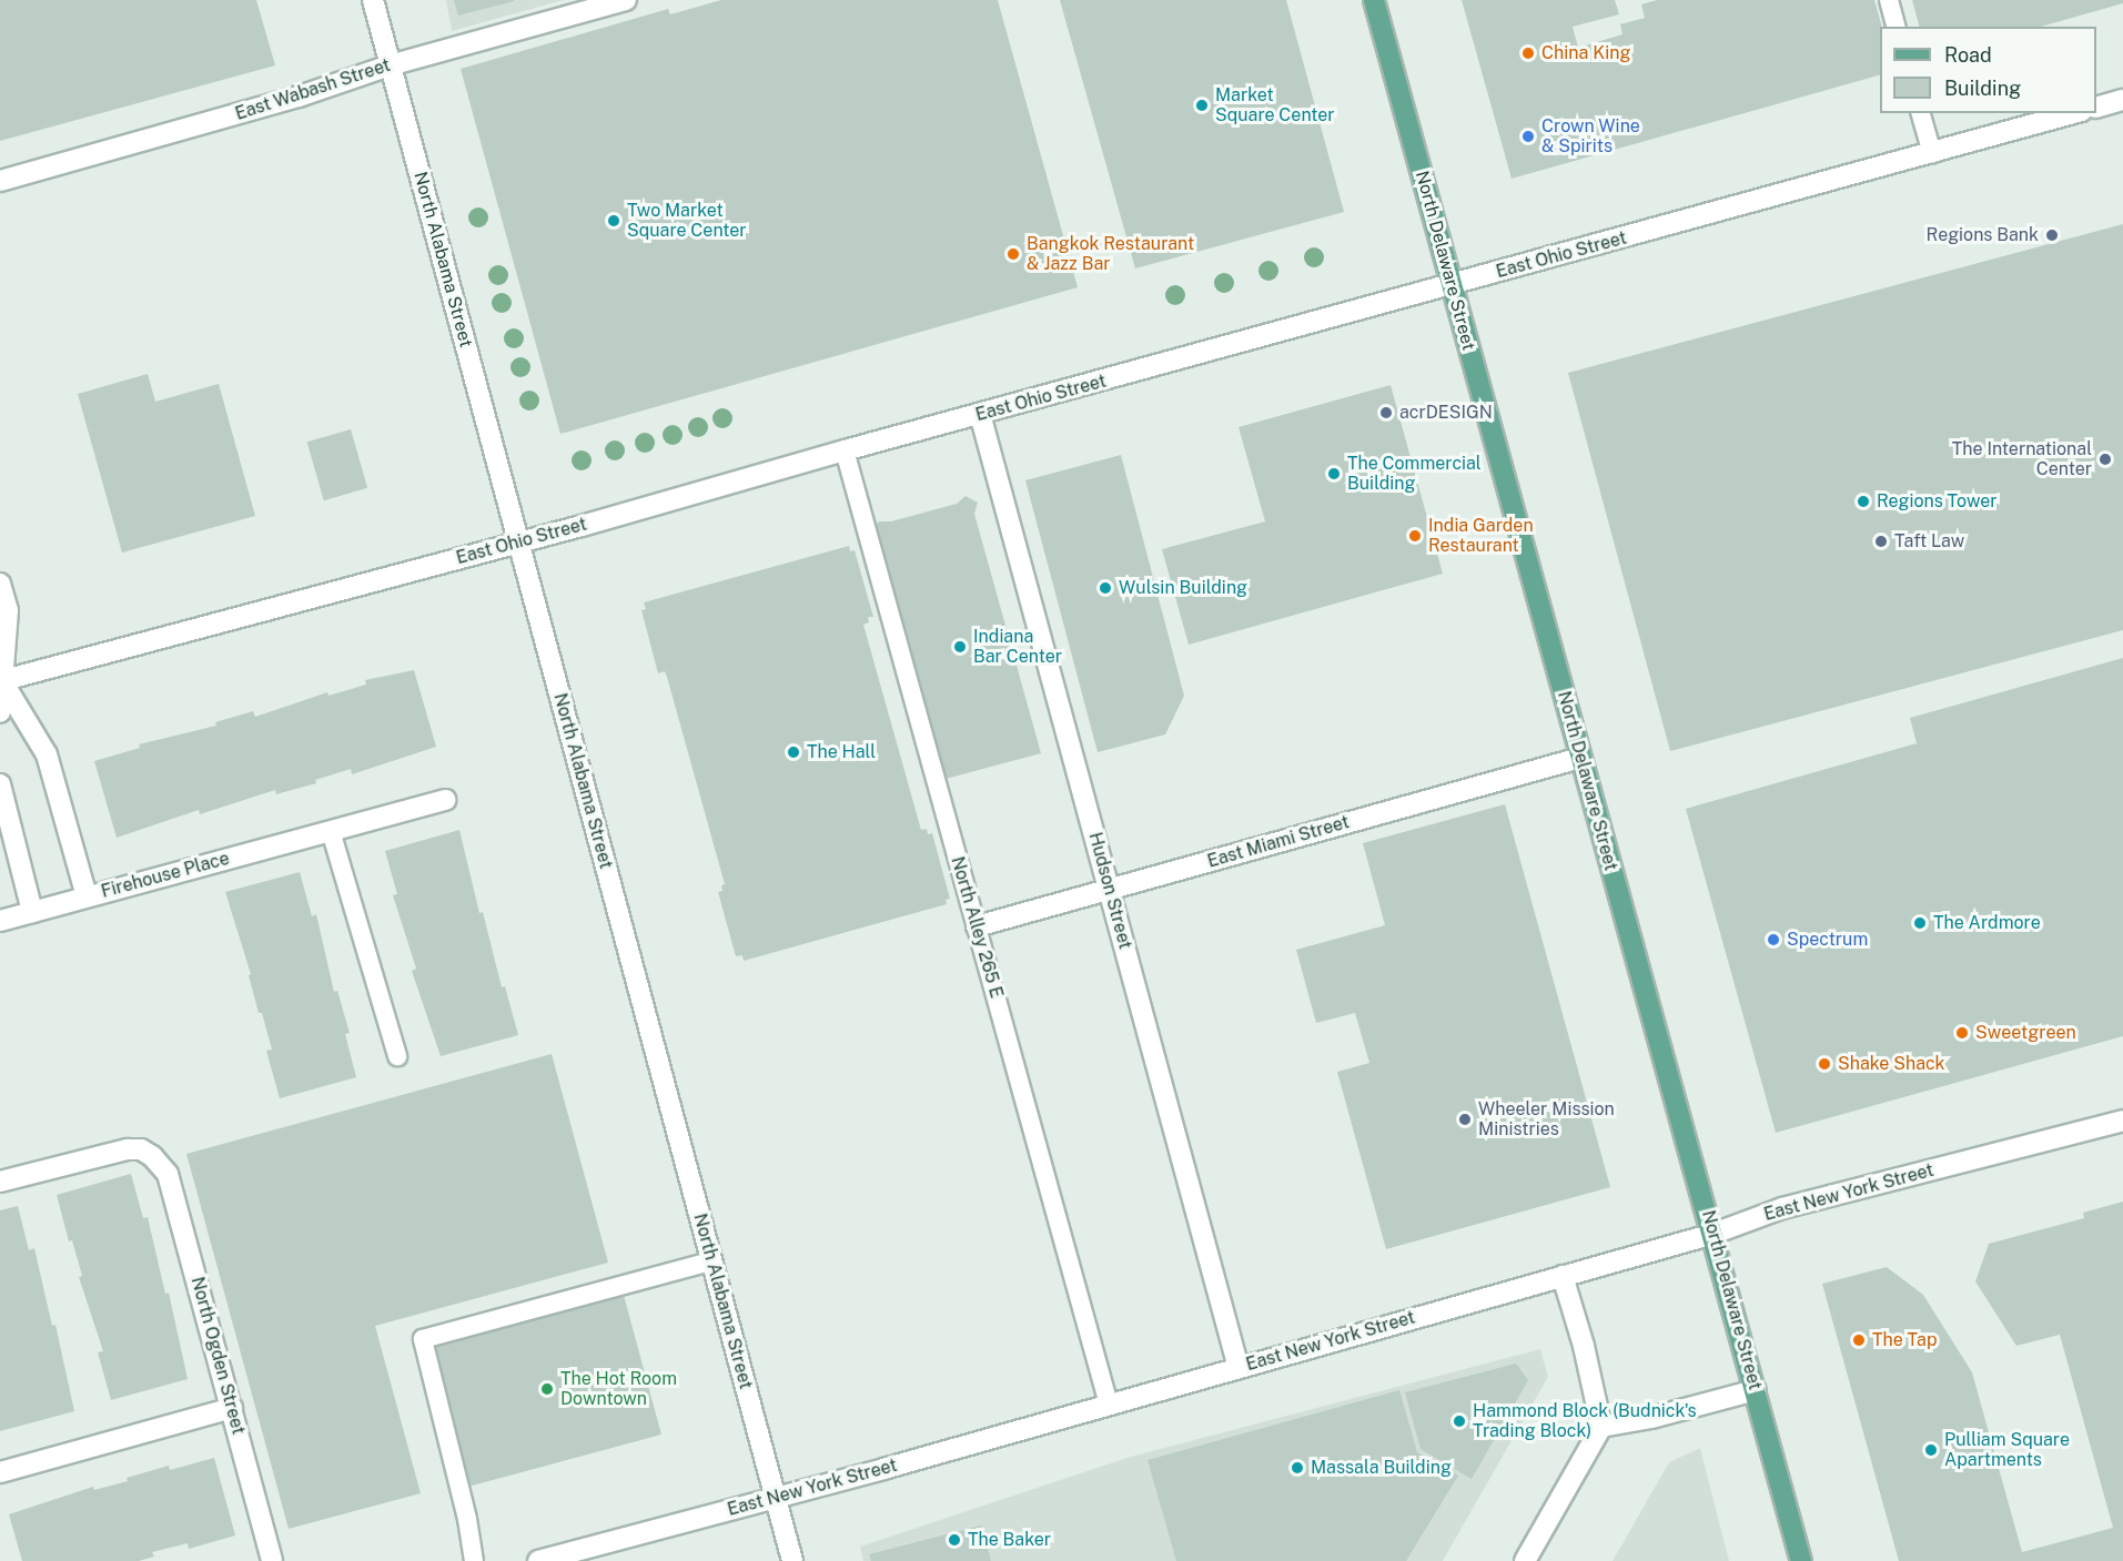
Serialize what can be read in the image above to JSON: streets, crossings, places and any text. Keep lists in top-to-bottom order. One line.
{"streets":{"main road":["East Wabash Street","East Ohio Street","North Alabama Street","North Delaware Street","East Miami Street","Firehouse Place","Hudson Street","East New York Street","North Ogden Street"],"lane":["North Alley 265 E"]},"crossings":[["East Wabash Street","North Alabama Street"],["East Ohio Street","North Alabama Street"],["East Ohio Street","North Delaware Street"],["East Ohio Street","Hudson Street"],["East Ohio Street","North Alley 265 E"],["North Alabama Street","East New York Street"],["North Delaware Street","East Miami Street"],["North Delaware Street","East New York Street"],["East Miami Street","Hudson Street"],["East Miami Street","North Alley 265 E"],["Hudson Street","East New York Street"],["North Alley 265 E","East New York Street"]],"places":["China King","Market Square Center","Crown Wine & Spirits","Two Market Square Center","Regions Bank","Bangkok Restaurant & Jazz Bar","acrDESIGN","The International Center","The Commercial Building","Regions Tower","India Garden Restaurant","Taft Law","Wulsin Building","Indiana Bar Center","The Hall","The Ardmore","Spectrum","Sweetgreen","Shake Shack","Wheeler Mission Ministries","The Tap","The Hot Room Downtown","Hammond Block (Budnick's Trading Block)","Pulliam Square Apartments","Massala Building","The Baker"],"legend":["Road","Building"]}
